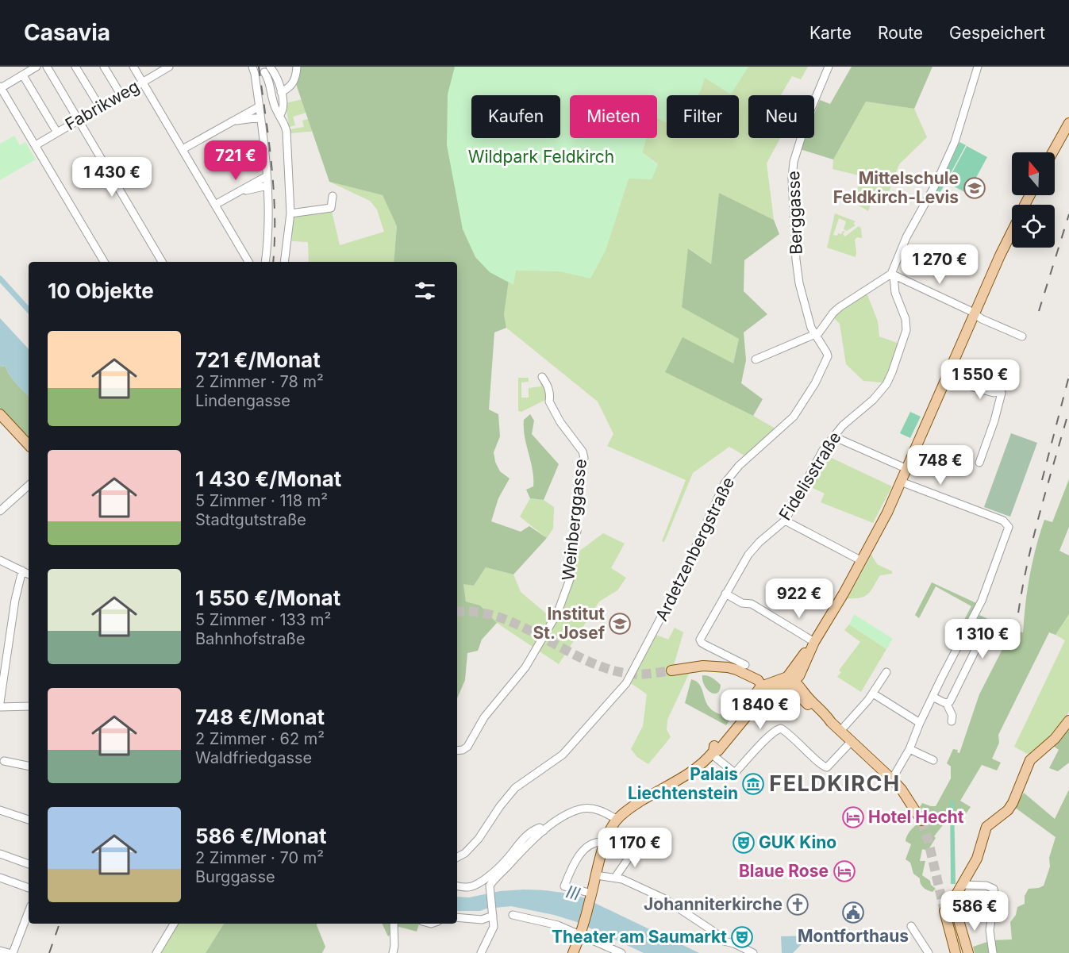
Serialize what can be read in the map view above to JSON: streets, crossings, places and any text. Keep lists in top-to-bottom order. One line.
{"streets":{"street":["Fabrikweg","Berggasse","Fidelisstraße","Weinberggasse","Ardetzenbergstraße"]},"crossings":[["Berggasse","Ardetzenbergstraße"]],"districts":["FELDKIRCH"],"water":["Ill"],"parks":["Wildpark Feldkirch"],"places":{"school or university":["Mittelschule Feldkirch-Levis","Institut St. Josef"],"museum":["Palais Liechtenstein"],"hotel":["Hotel Hecht","Blaue Rose"],"theatre":["GUK Kino","Theater am Saumarkt"],"church":["Johanniterkirche"],"public building":["Montforthaus"]},"north":"top","page":{"header":"Casavia","nav":["Karte","Route","Gespeichert"],"chip":["Kaufen","Mieten","Filter","Neu"],"price":["721 €","1 430 €","1 270 €","1 550 €","748 €","922 €","1 310 €","1 840 €","1 170 €","586 €"],"heading":"10 Objekte","list":[{"name":"721 €/Monat","note":"2 Zimmer · 78 m² · Lindengasse"},{"name":"1 430 €/Monat","note":"5 Zimmer · 118 m² · Stadtgutstraße"},{"name":"1 550 €/Monat","note":"5 Zimmer · 133 m² · Bahnhofstraße"},{"name":"748 €/Monat","note":"2 Zimmer · 62 m² · Waldfriedgasse"},{"name":"586 €/Monat","note":"2 Zimmer · 70 m² · Burggasse"}]}}
